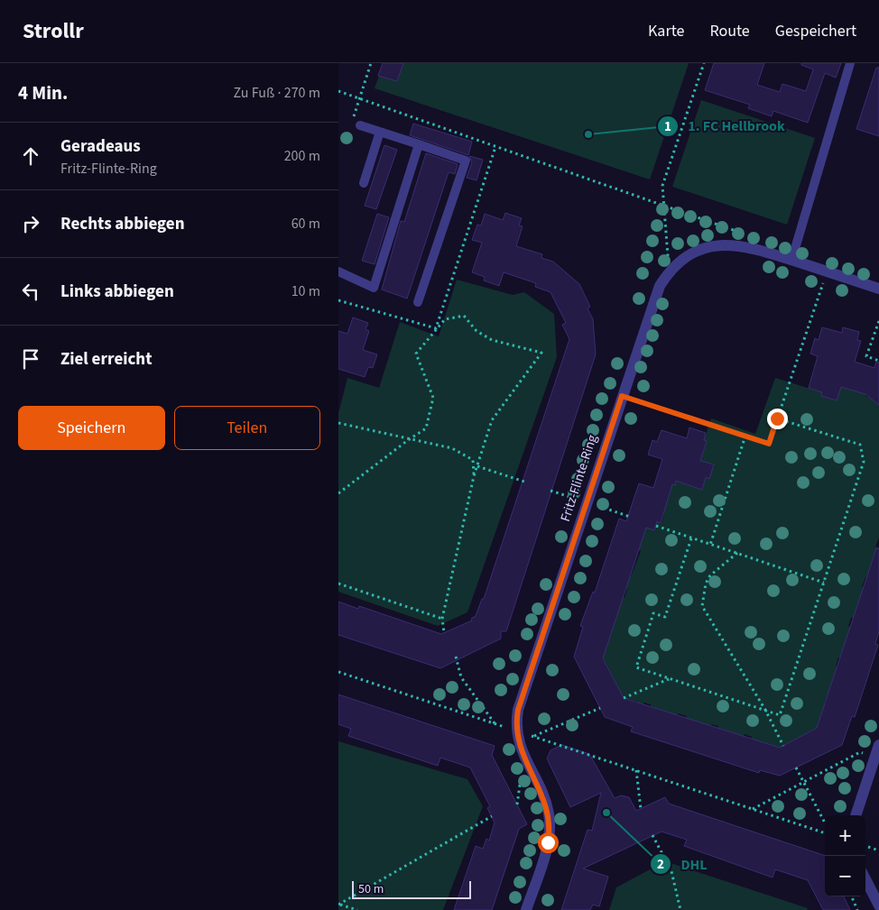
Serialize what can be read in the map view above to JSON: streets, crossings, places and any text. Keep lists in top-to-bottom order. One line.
{"streets":{"street":["Fritz-Flinte-Ring"]},"places":["1. FC Hellbrook","DHL"],"scale_bar":"50 m","page":{"header":"Strollr","nav":["Karte","Route","Gespeichert"],"heading":["4 Min.","Zu Fuß · 270 m"],"list":[["Geradeaus","Fritz-Flinte-Ring","200 m"],["Rechts abbiegen","60 m"],["Links abbiegen","10 m"],"Ziel erreicht"],"buttons":["Speichern","Teilen"],"map_buttons":["+","−"],"scale":"50 m"}}
